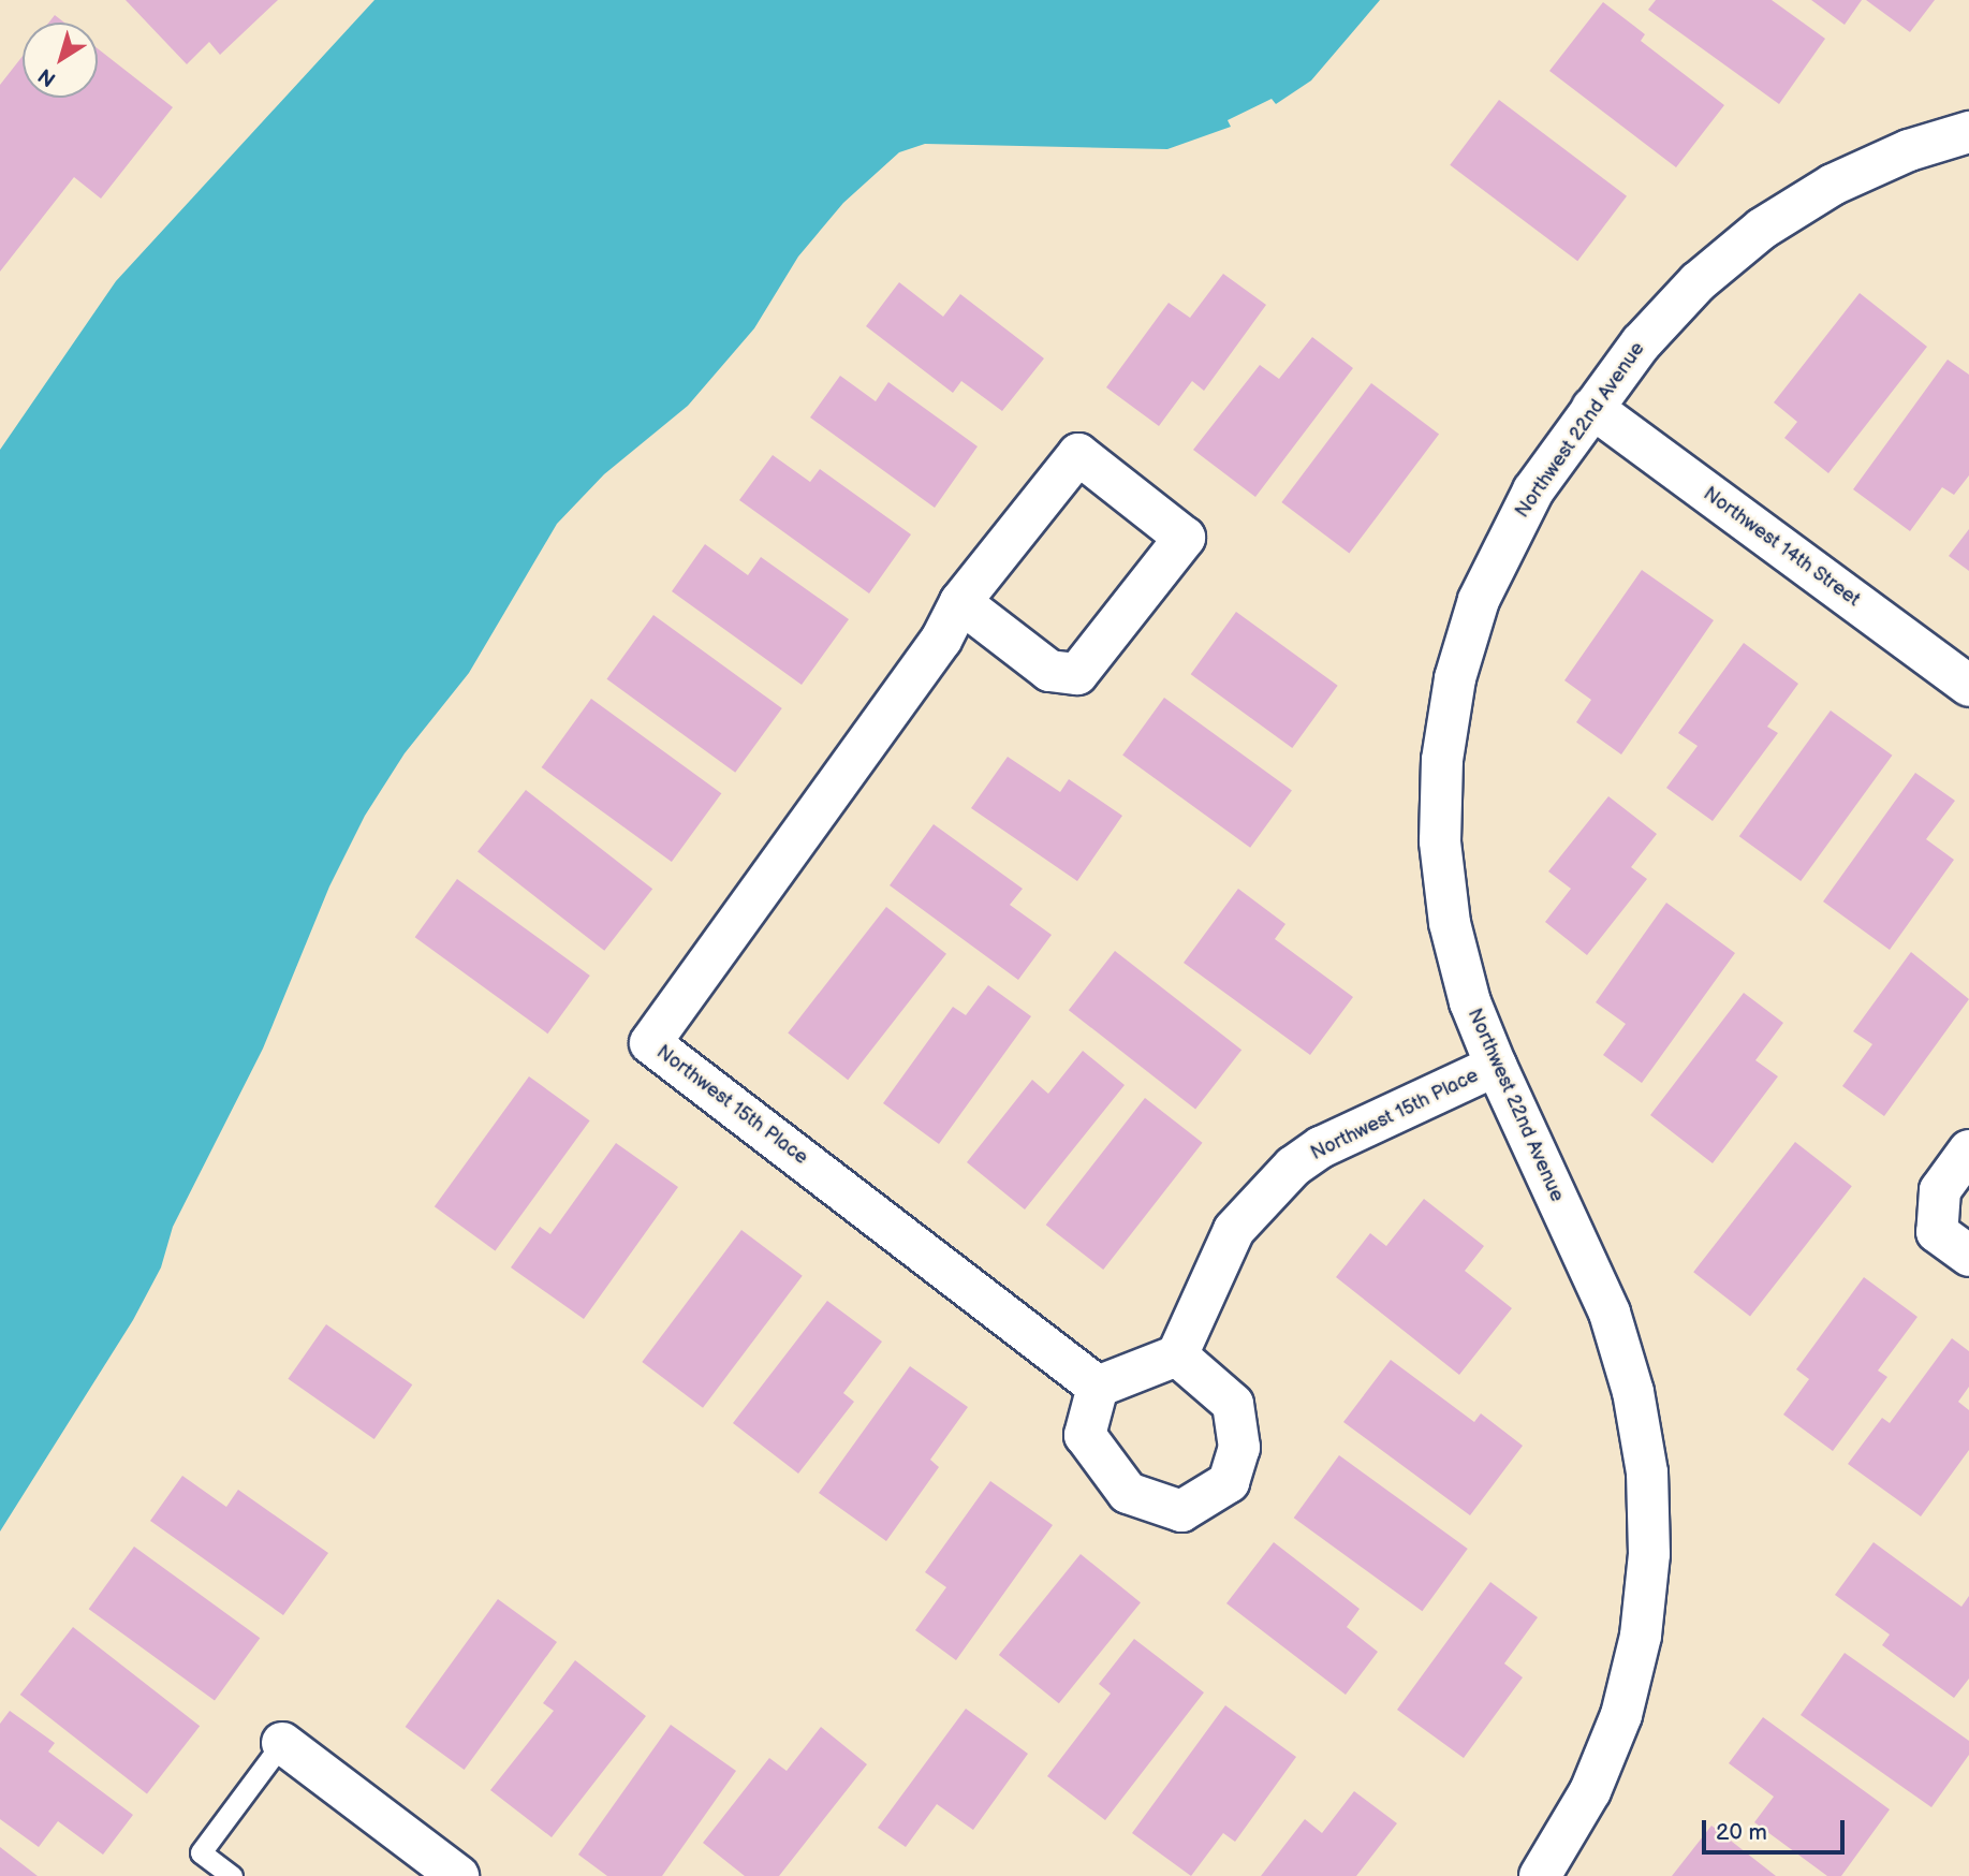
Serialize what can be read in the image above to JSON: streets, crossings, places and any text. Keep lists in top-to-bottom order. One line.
{"streets":{"street":["Northwest 22nd Avenue","Northwest 14th Street","Northwest 15th Place"]},"crossings":[["Northwest 22nd Avenue","Northwest 14th Street"],["Northwest 22nd Avenue","Northwest 15th Place"]],"scale_bar":"20 m","north":"bottom left"}
